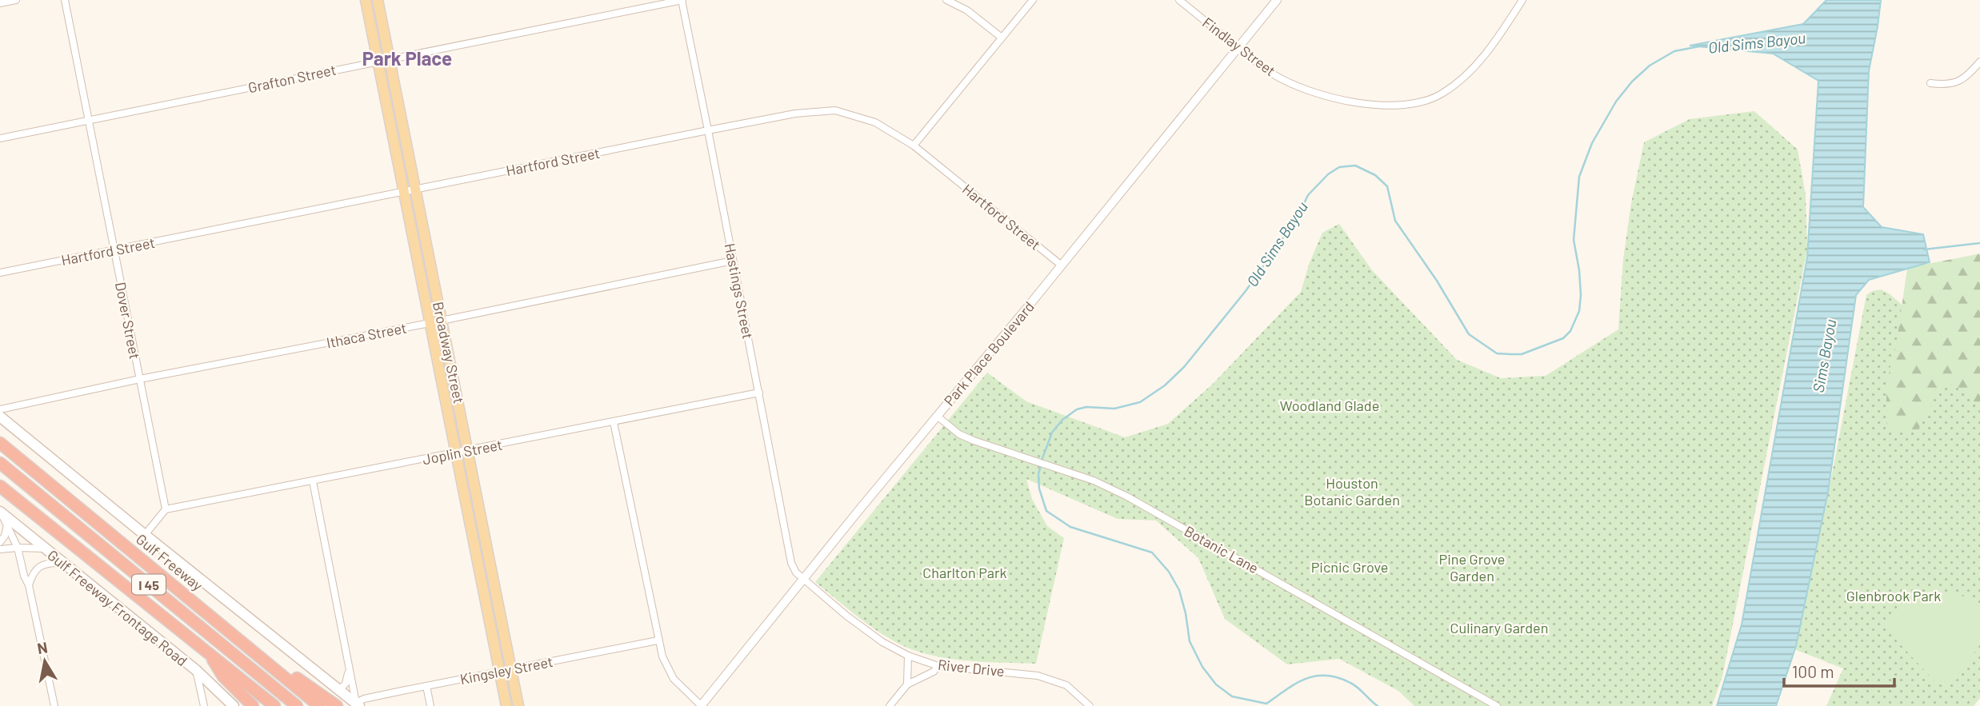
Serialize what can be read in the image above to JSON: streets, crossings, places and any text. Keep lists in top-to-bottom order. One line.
{"streets":{"highway":["Gulf Freeway","I 45"],"main road":["Broadway Street","Gulf Freeway Frontage Road"],"street":["Findlay Street","Grafton Street","Hartford Street","Hastings Street","Dover Street","Ithaca Street","Park Place Boulevard","Joplin Street","Botanic Lane","River Drive","Kingsley Street"]},"crossings":[["Findlay Street","Park Place Boulevard"],["Grafton Street","Hastings Street"],["Grafton Street","Dover Street"],["Grafton Street","Broadway Street"],["Hartford Street","Hastings Street"],["Hartford Street","Dover Street"],["Hartford Street","Broadway Street"],["Hartford Street","Park Place Boulevard"],["Hastings Street","Ithaca Street"],["Hastings Street","Park Place Boulevard"],["Hastings Street","Joplin Street"],["Hastings Street","River Drive"],["Dover Street","Ithaca Street"],["Dover Street","Joplin Street"],["Ithaca Street","Broadway Street"],["Broadway Street","Joplin Street"],["Broadway Street","Kingsley Street"],["Park Place Boulevard","Botanic Lane"],["Park Place Boulevard","River Drive"]],"districts":["Park Place"],"water":["Old Sims Bayou","Sims Bayou"],"parks":["Woodland Glade","Houston Botanic Garden","Pine Grove Garden","Picnic Grove","Charlton Park","Glenbrook Park","Culinary Garden"],"scale_bar":"100 m","north":"top"}
